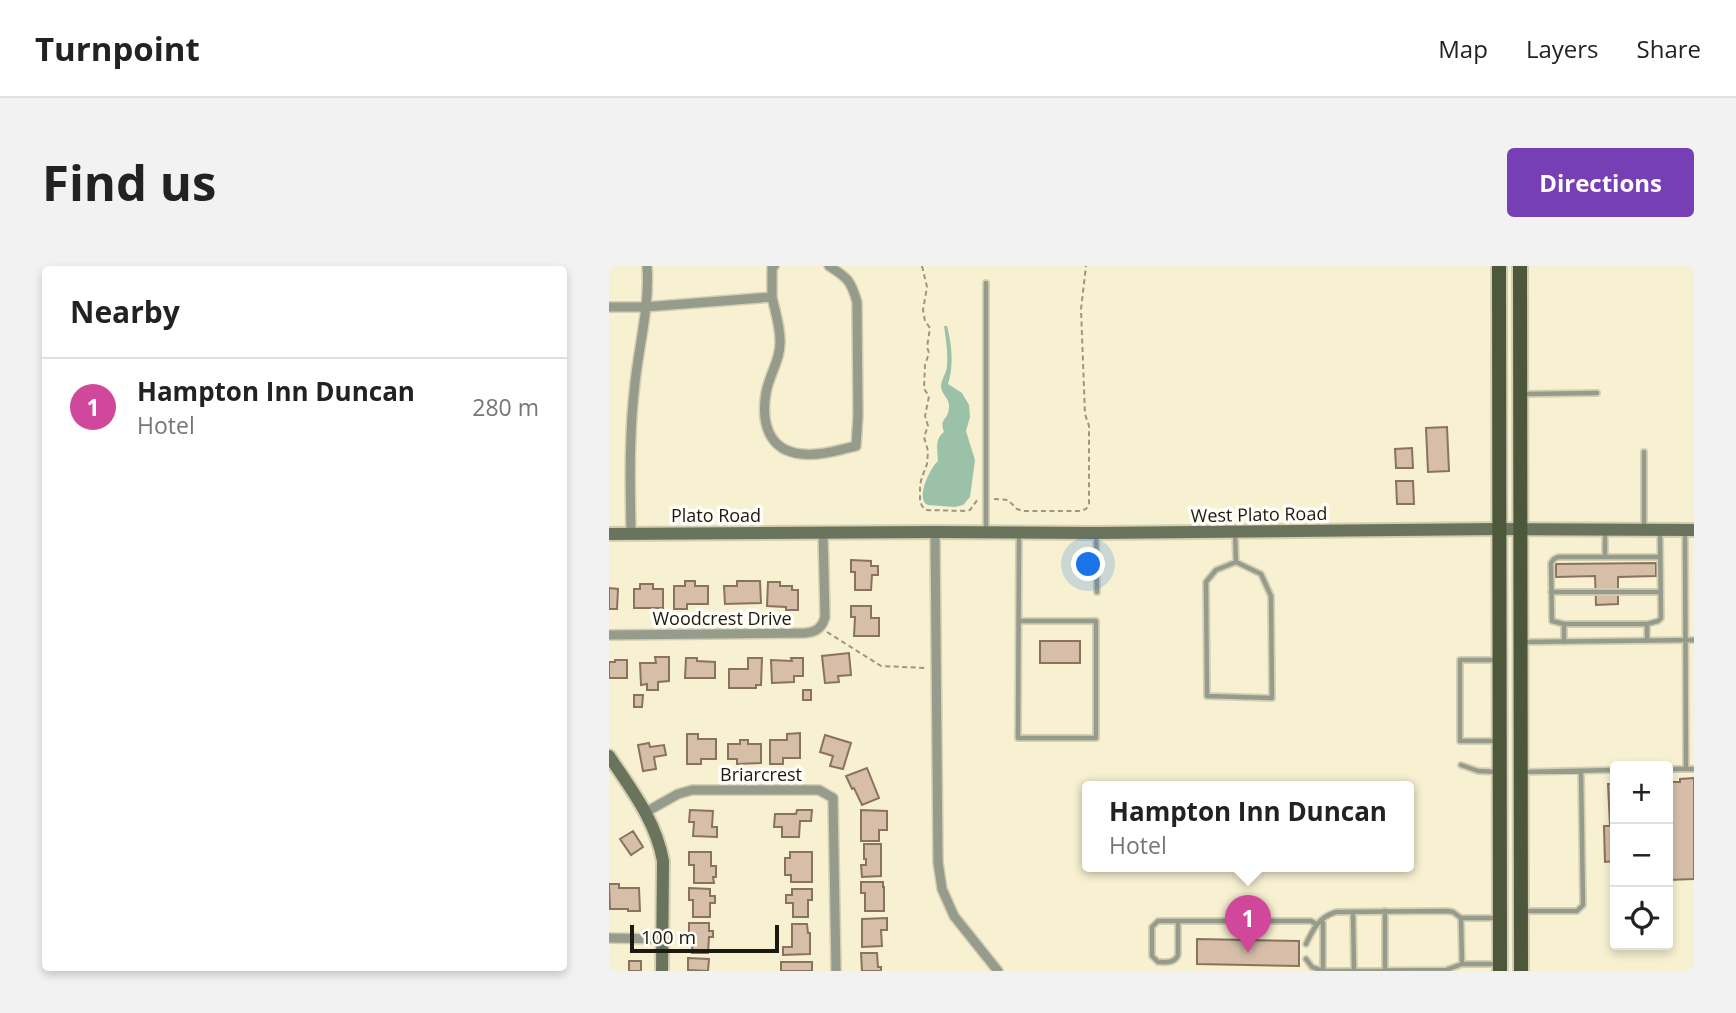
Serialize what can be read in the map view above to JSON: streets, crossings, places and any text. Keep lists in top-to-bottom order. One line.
{"streets":{"street":["West Plato Road","Plato Road","Woodcrest Drive","Briarcrest"]},"crossings":[["West Plato Road","Plato Road"]],"scale_bar":"100 m","page":{"header":"Turnpoint","nav":["Map","Layers","Share"],"buttons":"Directions","title":"Find us","heading":"Nearby","list":[{"mark":"1","name":"Hampton Inn Duncan","note":"Hotel","value":"280 m"}],"map_buttons":["+","−"],"popup":["Hampton Inn Duncan","Hotel"],"pins":"1","scale":"100 m"}}
